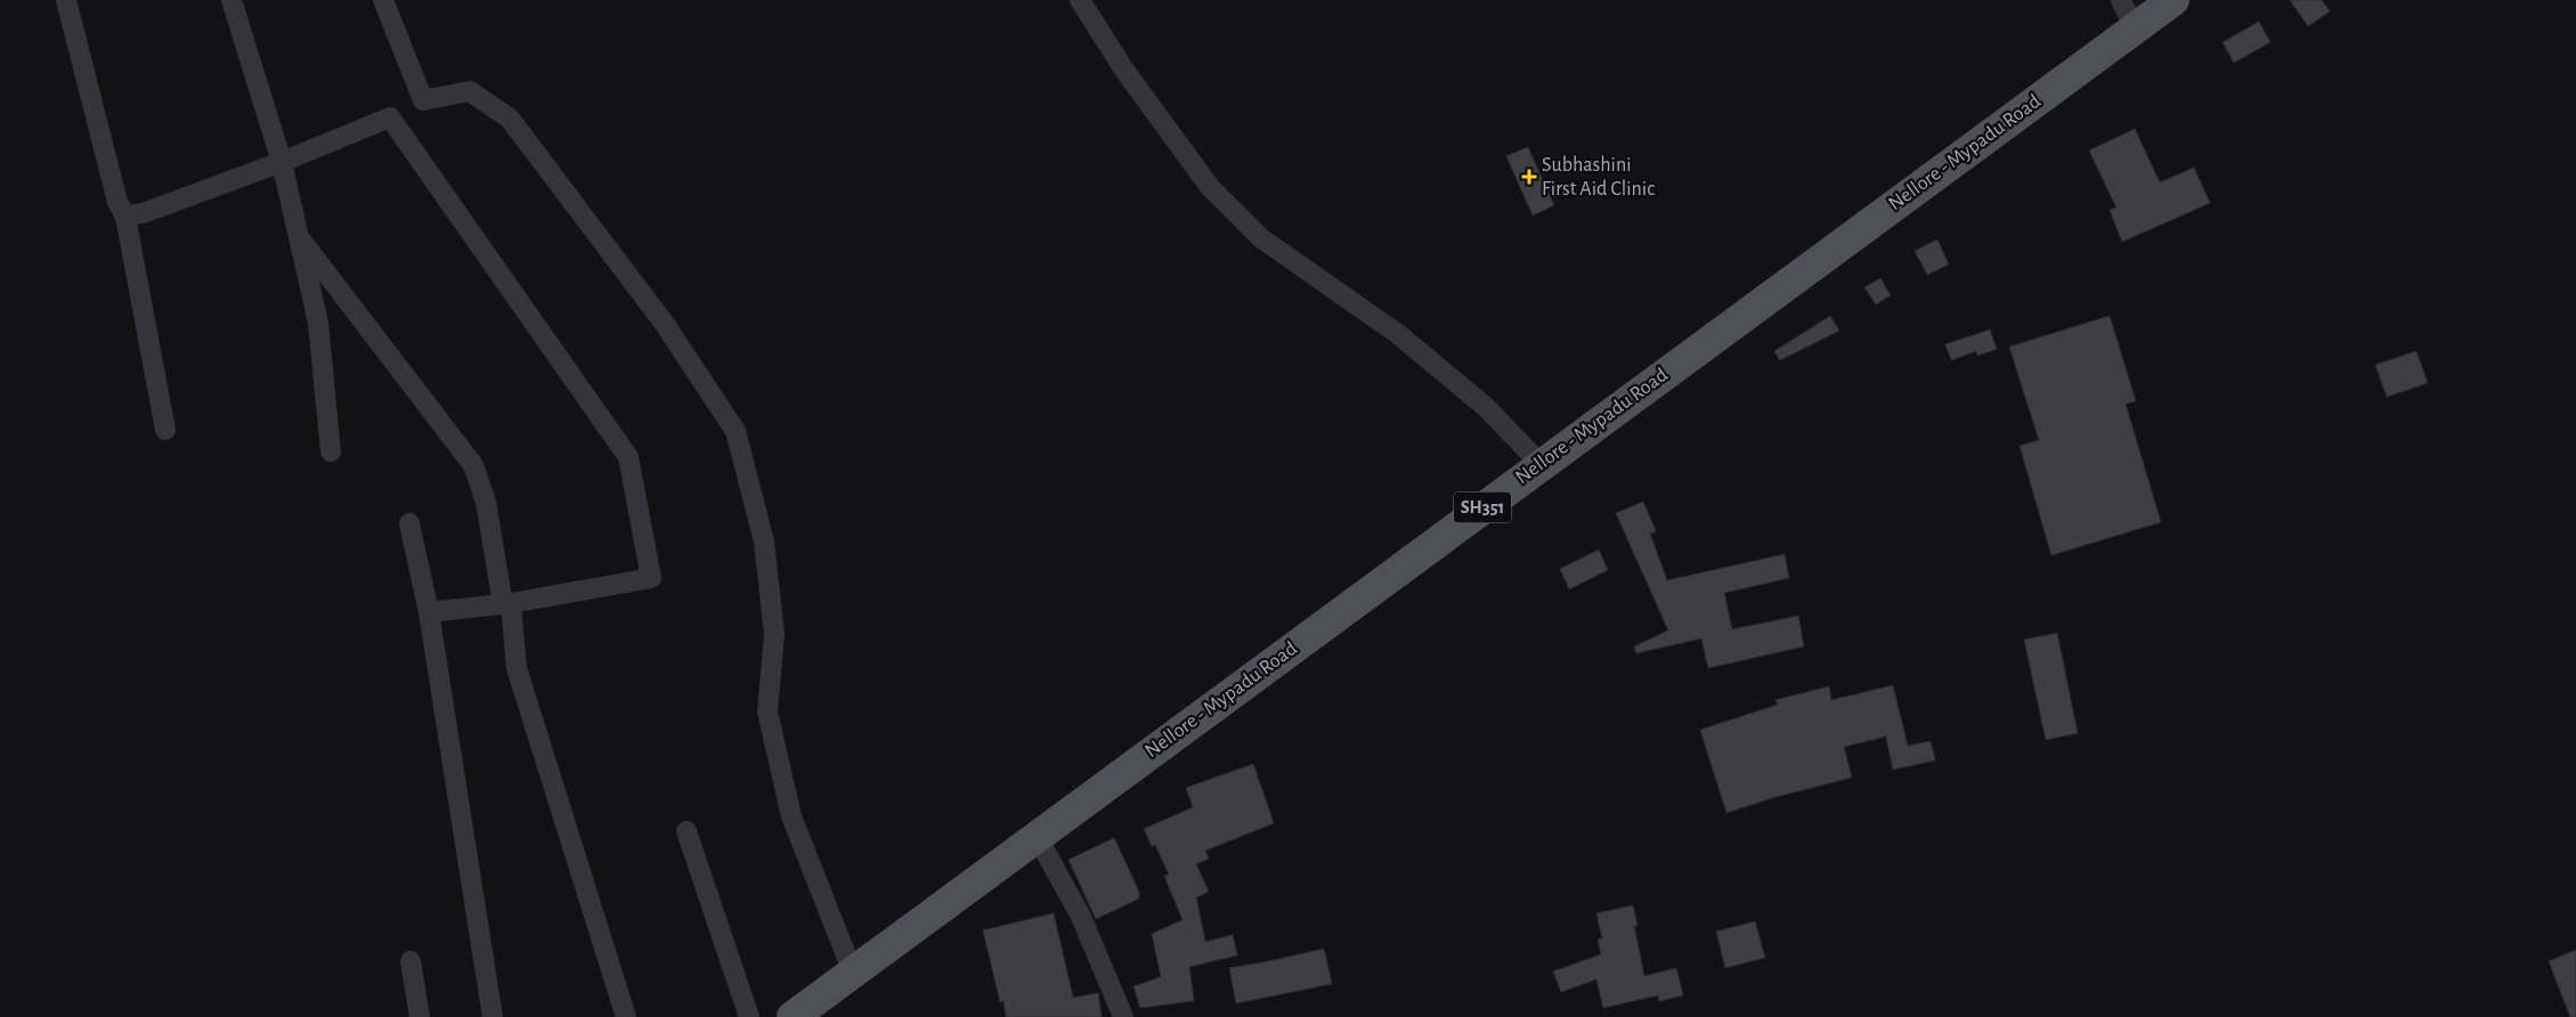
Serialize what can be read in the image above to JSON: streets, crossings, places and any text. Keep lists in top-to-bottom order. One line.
{"streets":{"main road":["Nellore - Mypadu Road","SH351"]},"places":{"health":["Subhashini First Aid Clinic"]}}
